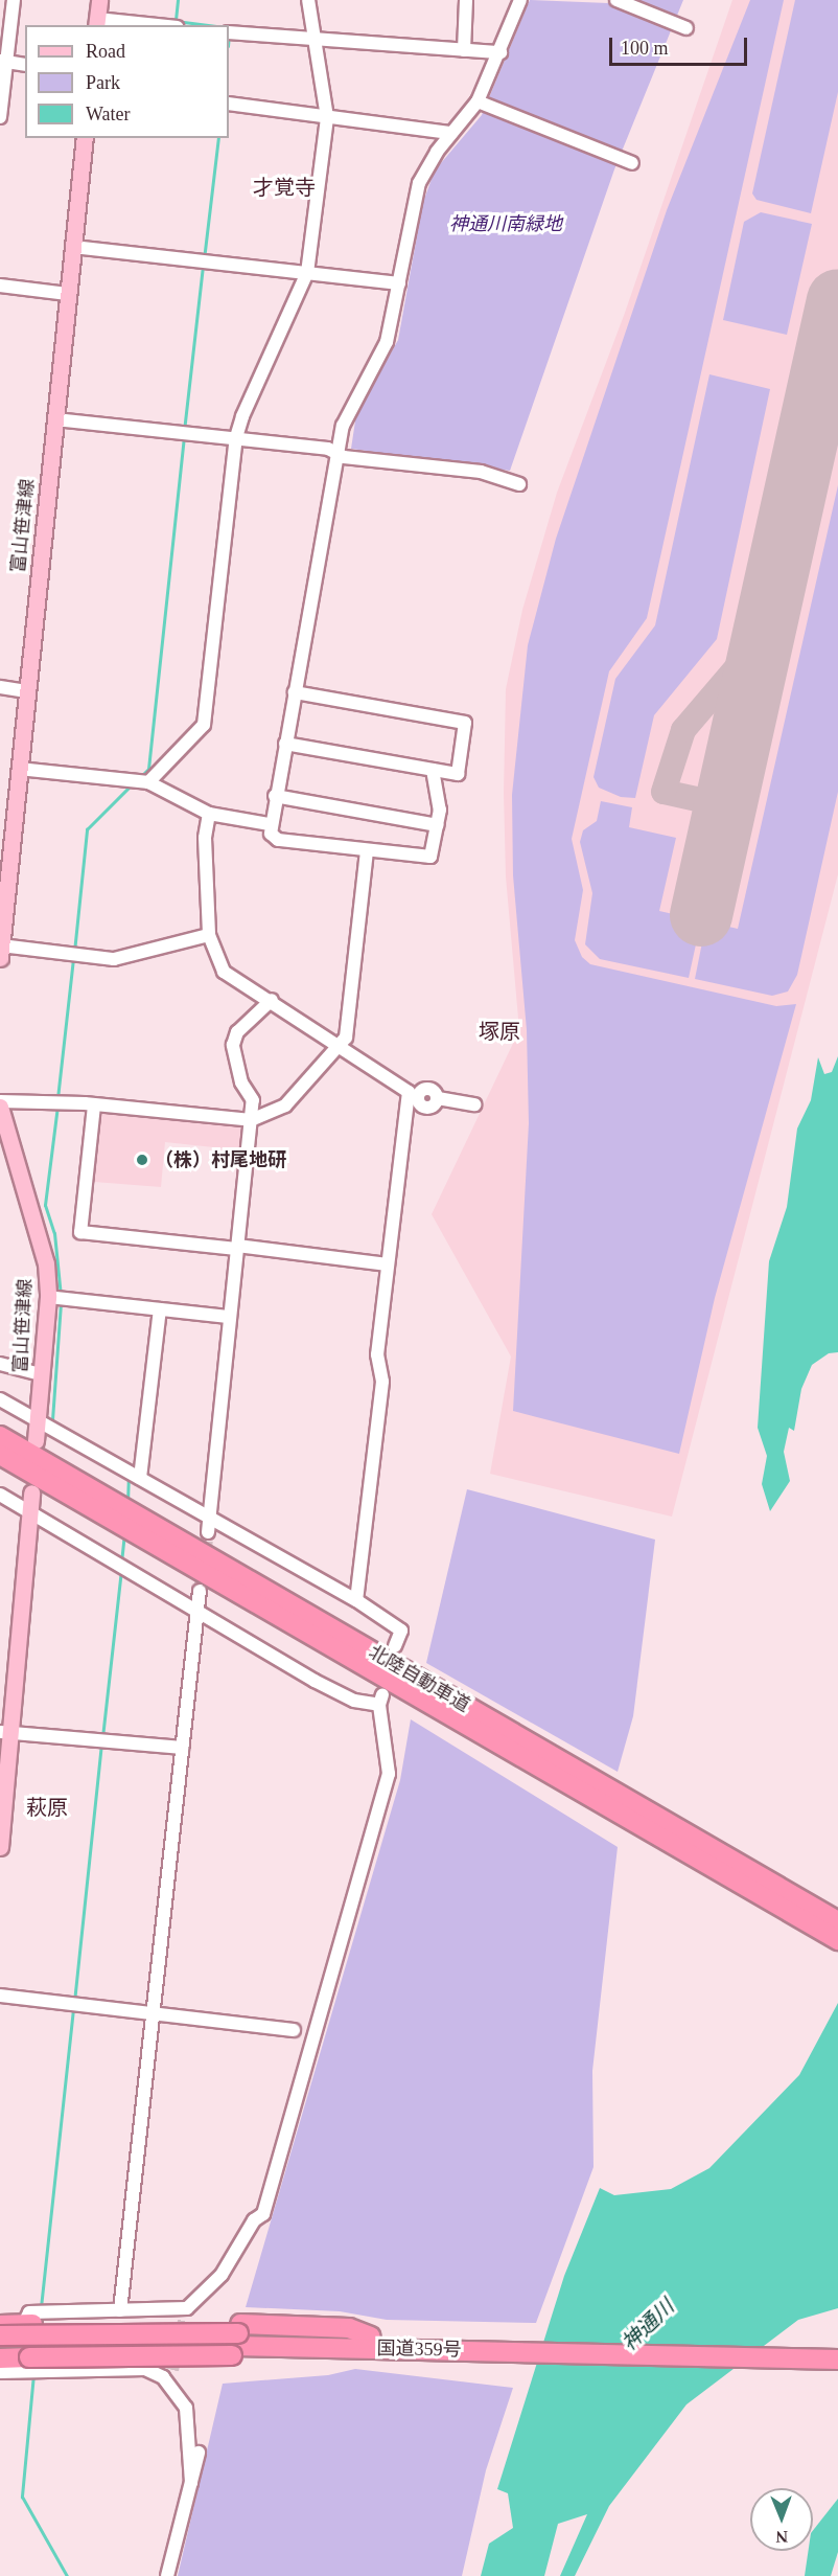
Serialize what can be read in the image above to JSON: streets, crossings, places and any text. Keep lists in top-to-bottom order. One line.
{"streets":{"highway":["北陸自動車道","国道359号"],"main road":["富山笹津線"]},"districts":["才覚寺","塚原","萩原"],"water":["神通川"],"parks":["神通川南緑地"],"places":["（株）村尾地研"],"legend":["Road","Park","Water"],"scale_bar":"100 m","north":"bottom"}
